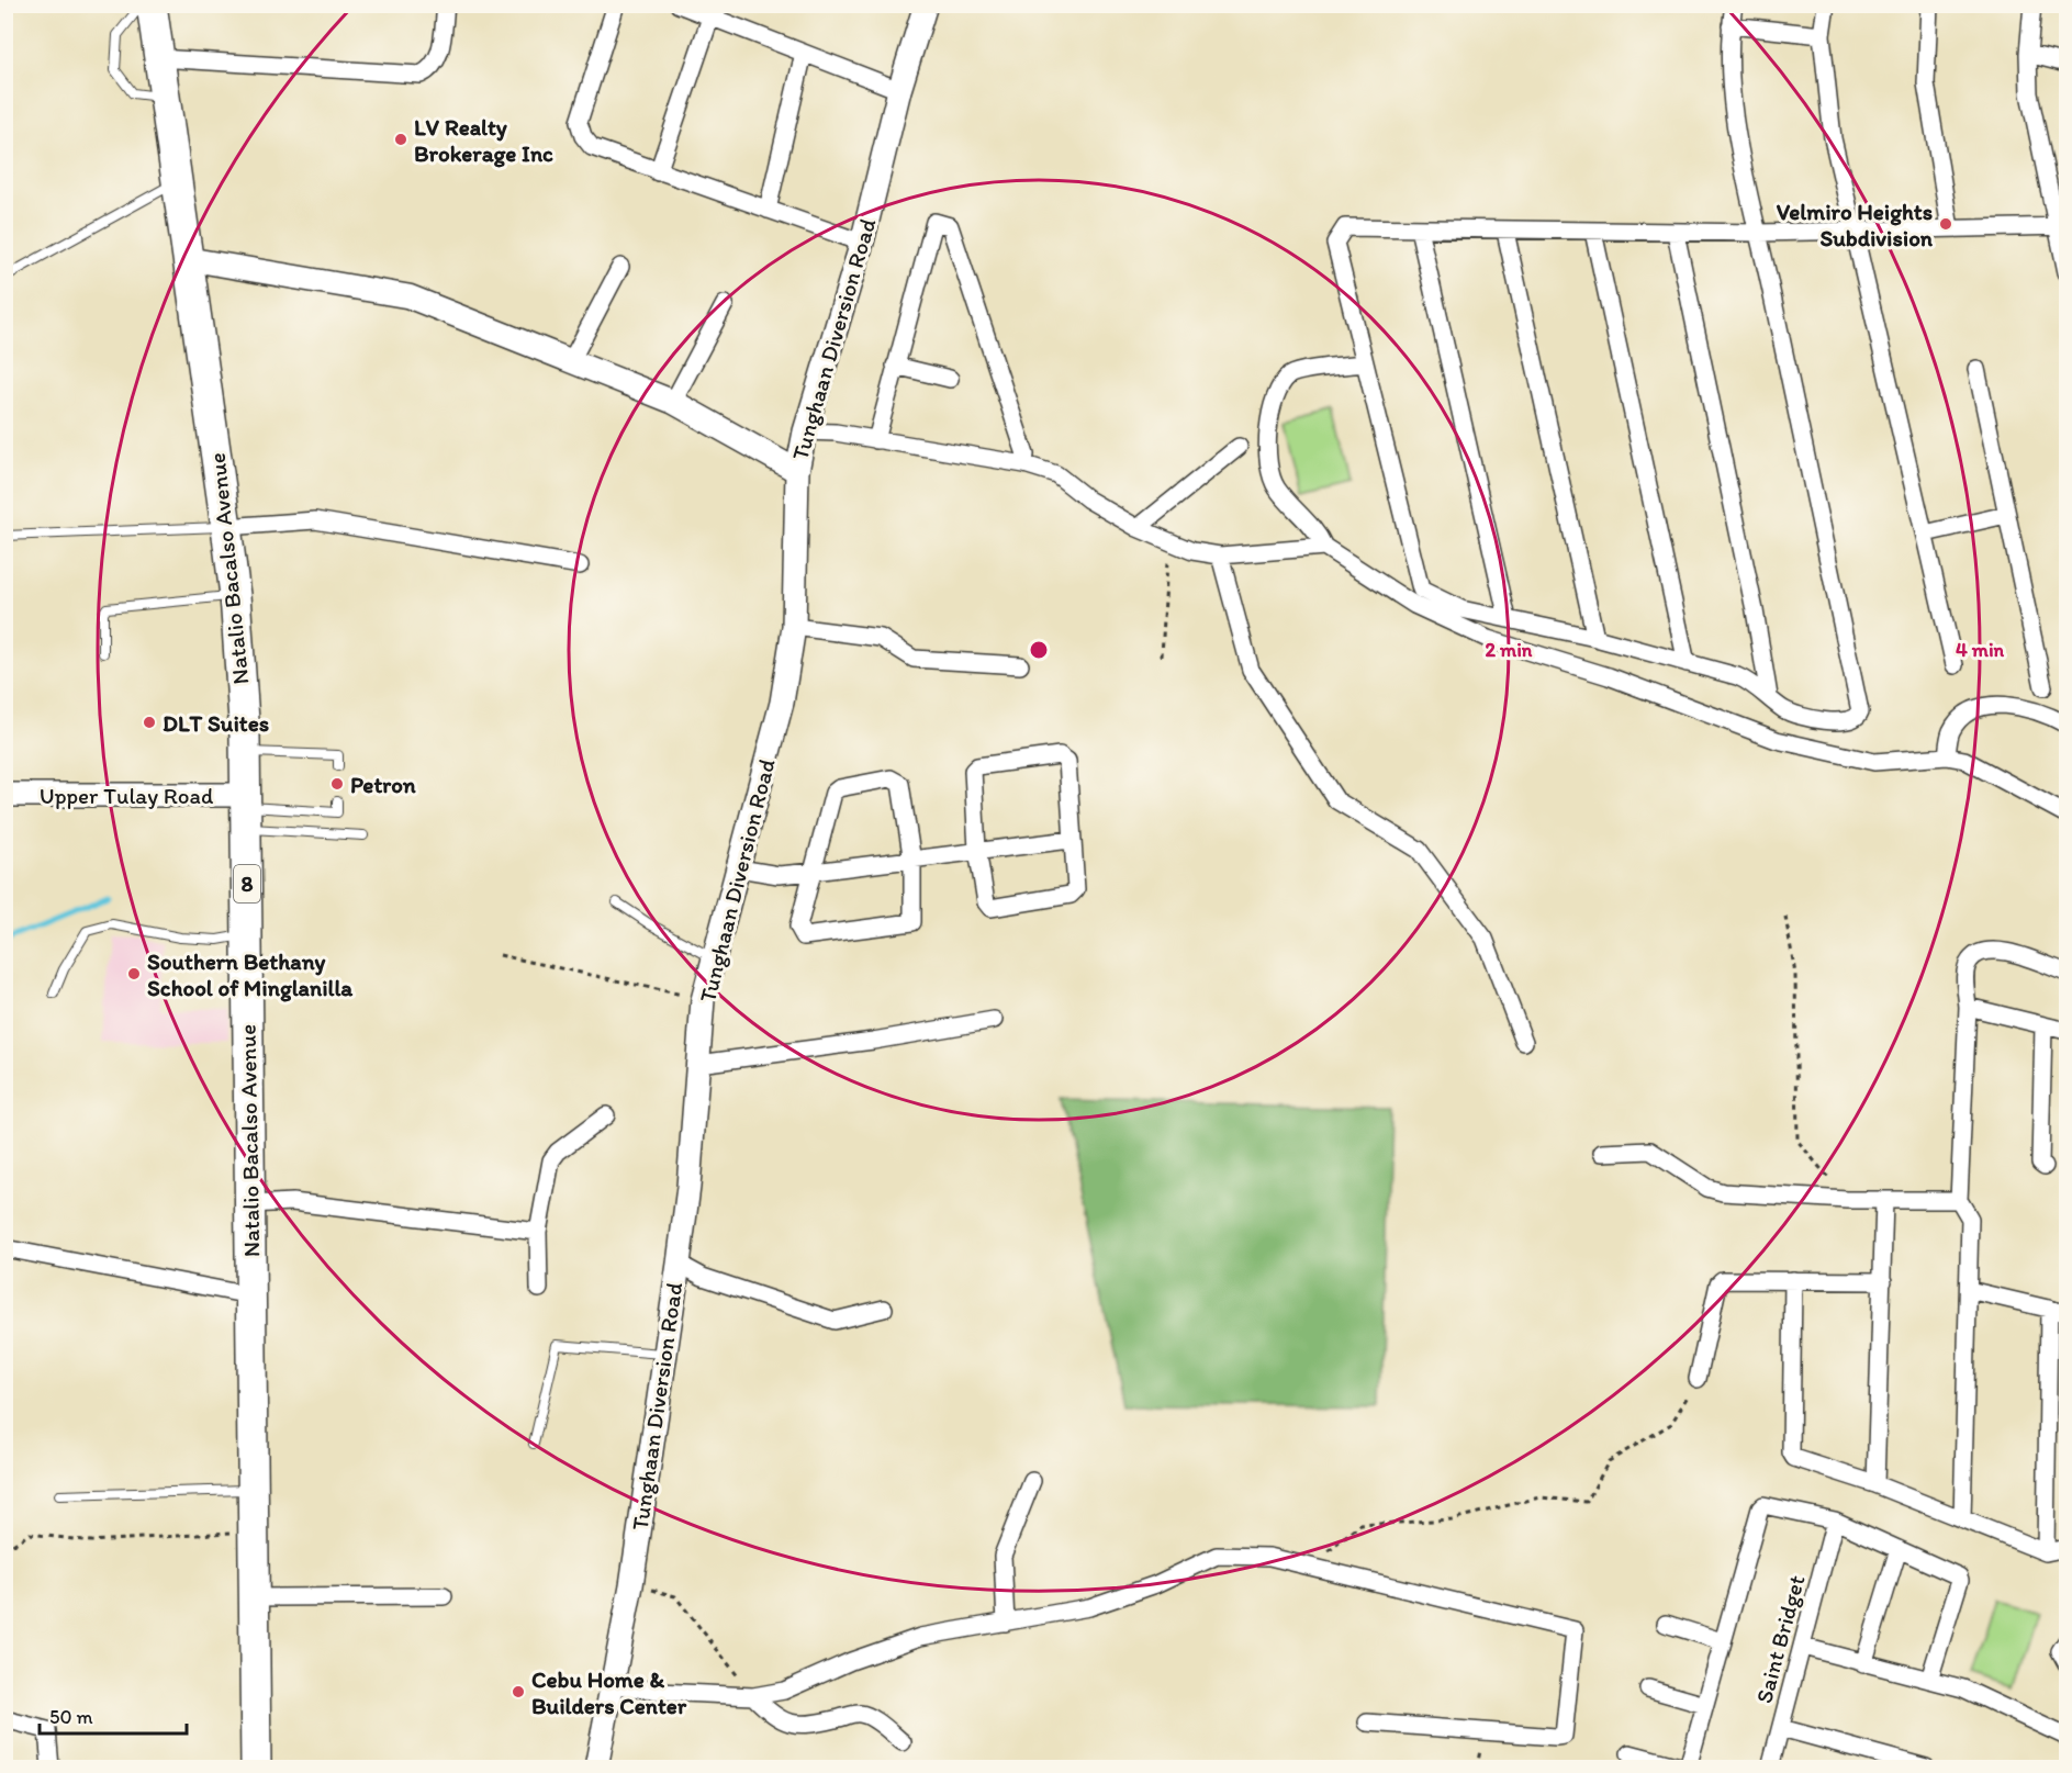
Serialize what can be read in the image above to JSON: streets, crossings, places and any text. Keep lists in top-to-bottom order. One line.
{"streets":{"highway":["Natalio Bacalso Avenue","8"],"street":["Tunghaan Diversion Road","Upper Tulay Road","Saint Bridget"]},"crossings":[["Natalio Bacalso Avenue","Upper Tulay Road"]],"places":["LV Realty Brokerage Inc","Velmiro Heights Subdivision","DLT Suites","Petron","Southern Bethany School of Minglanilla","Cebu Home & Builders Center"],"scale_bar":"50 m","rings":["2 min","4 min"]}
